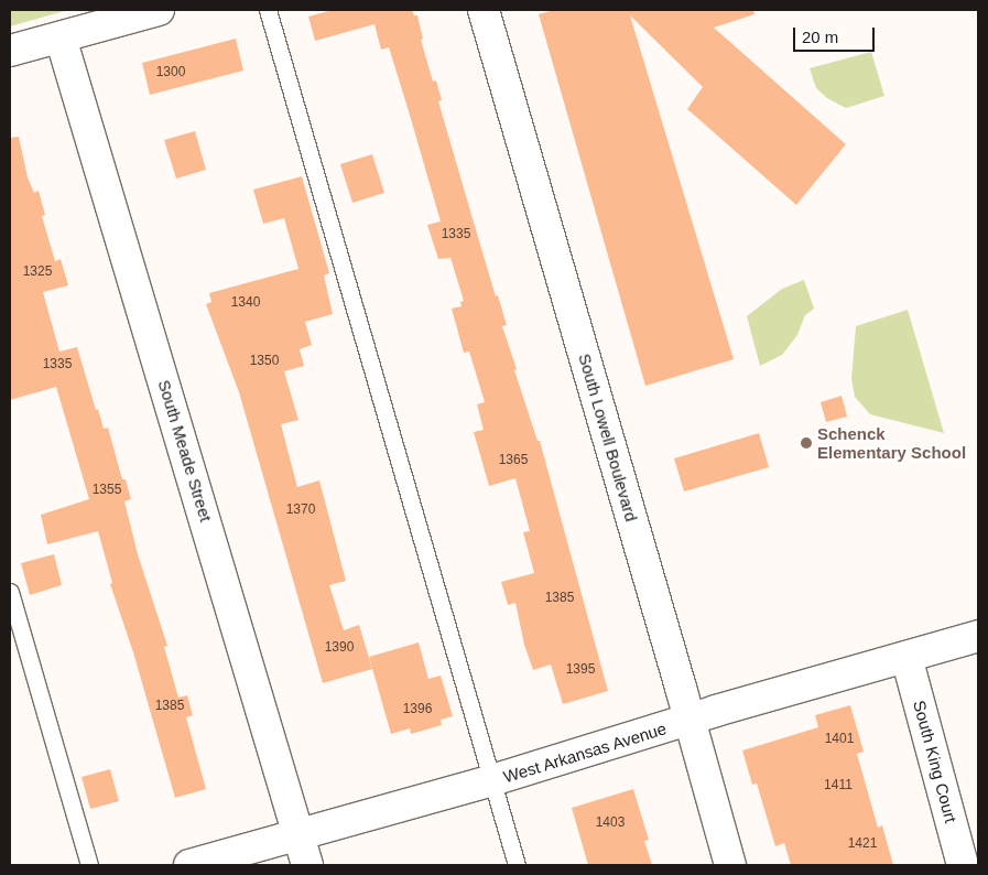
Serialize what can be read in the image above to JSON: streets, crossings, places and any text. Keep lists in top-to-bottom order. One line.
{"streets":{"street":["South Lowell Boulevard","South Meade Street","West Arkansas Avenue","South King Court"]},"crossings":[["South Lowell Boulevard","West Arkansas Avenue"],["South Meade Street","West Arkansas Avenue"],["West Arkansas Avenue","South King Court"]],"places":["Schenck Elementary School"],"house_numbers":["1300","1335","1325","1340","1350","1335","1365","1355","1370","1385","1390","1395","1385","1396","1401","1411","1403","1421"],"scale_bar":"20 m"}
